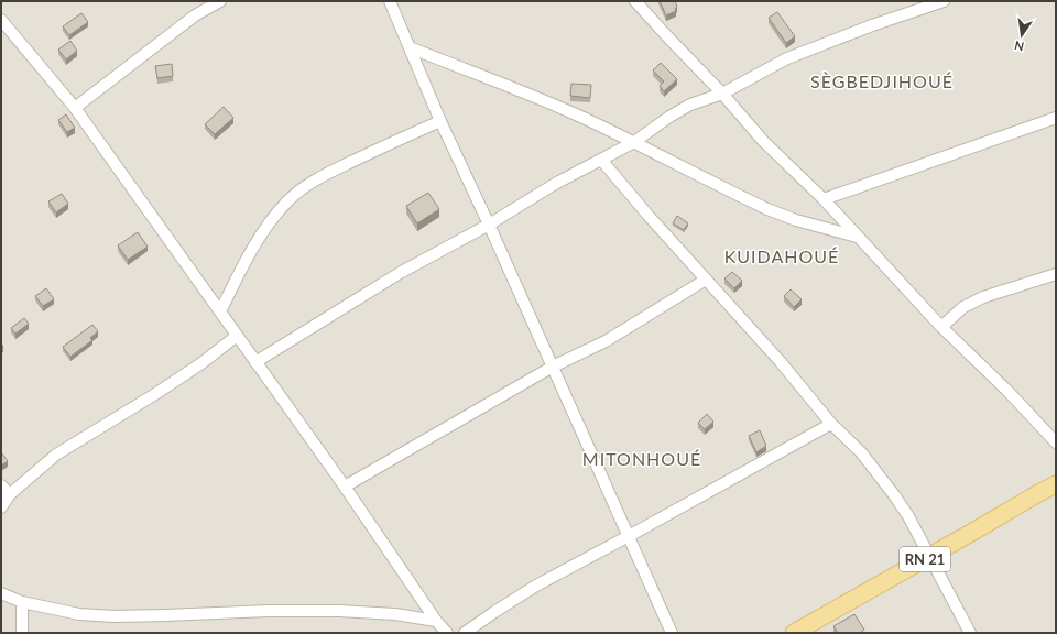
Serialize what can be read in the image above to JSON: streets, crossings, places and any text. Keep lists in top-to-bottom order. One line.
{"streets":{"main road":["RN 21"]},"districts":["SÈGBEDJIHOUÉ","KUIDAHOUÉ","MITONHOUÉ"],"north":"bottom"}
